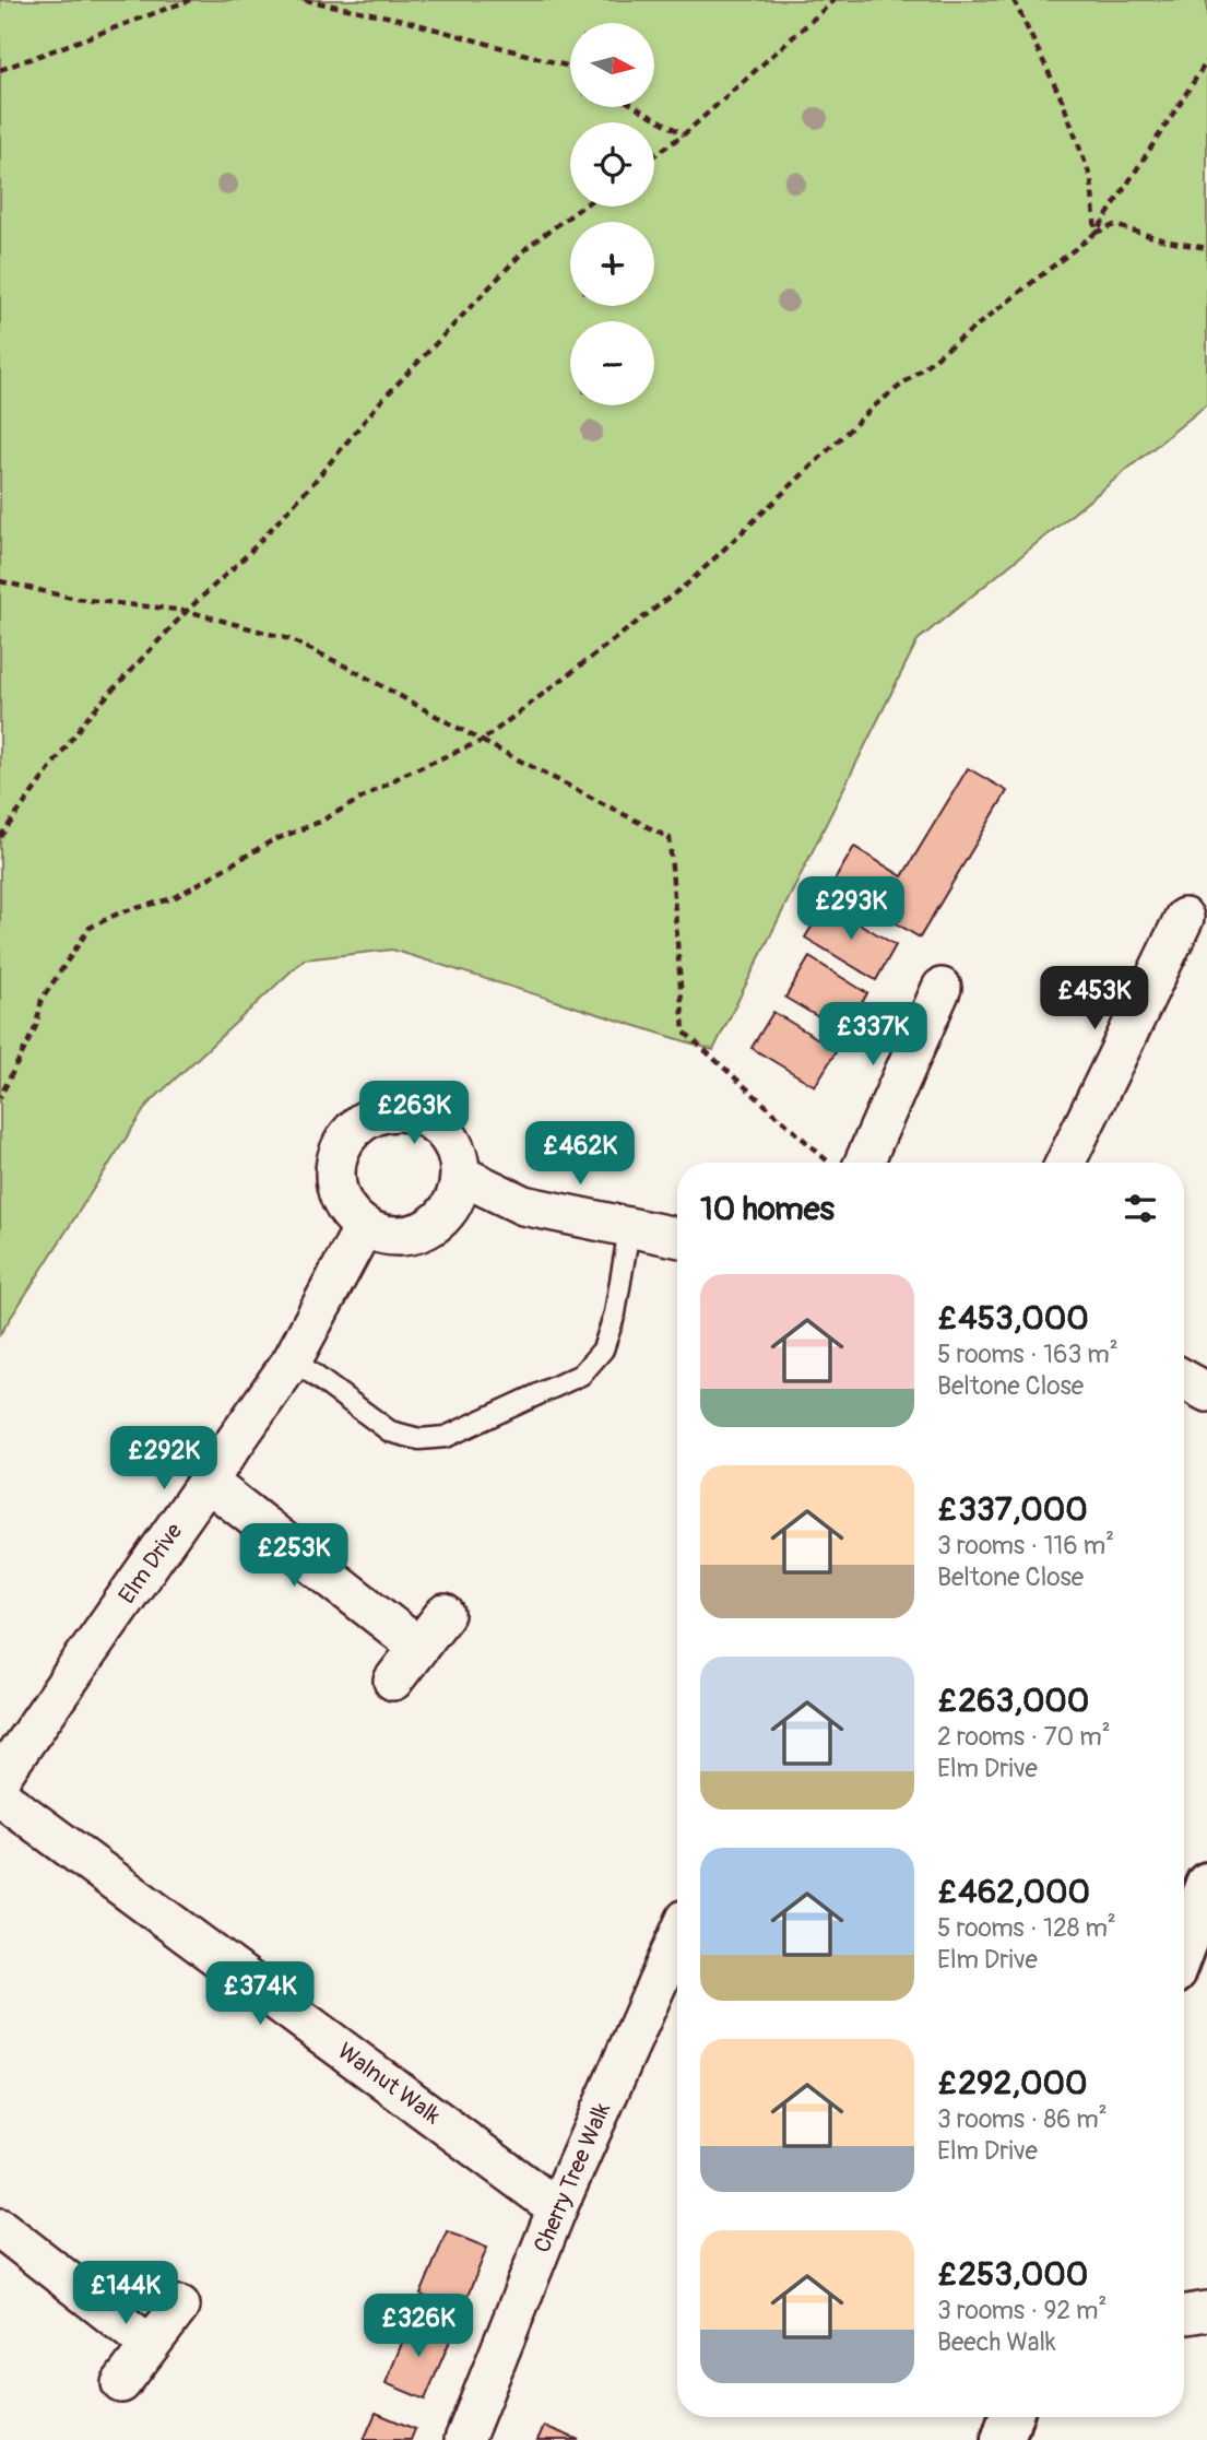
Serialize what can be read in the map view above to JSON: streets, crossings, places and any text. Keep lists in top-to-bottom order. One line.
{"streets":{"street":["Elm Drive","Walnut Walk","Cherry Tree Walk"]},"crossings":[["Walnut Walk","Cherry Tree Walk"]],"north":"right","page":{"map_buttons":["+","−"],"price":["£293K","£453K","£337K","£263K","£462K","£292K","£253K","£374K","£144K","£326K"],"heading":"10 homes","list":[{"name":"£453,000","note":"5 rooms · 163 m² · Beltone Close"},{"name":"£337,000","note":"3 rooms · 116 m² · Beltone Close"},{"name":"£263,000","note":"2 rooms · 70 m² · Elm Drive"},{"name":"£462,000","note":"5 rooms · 128 m² · Elm Drive"},{"name":"£292,000","note":"3 rooms · 86 m² · Elm Drive"},{"name":"£253,000","note":"3 rooms · 92 m² · Beech Walk"}]}}
